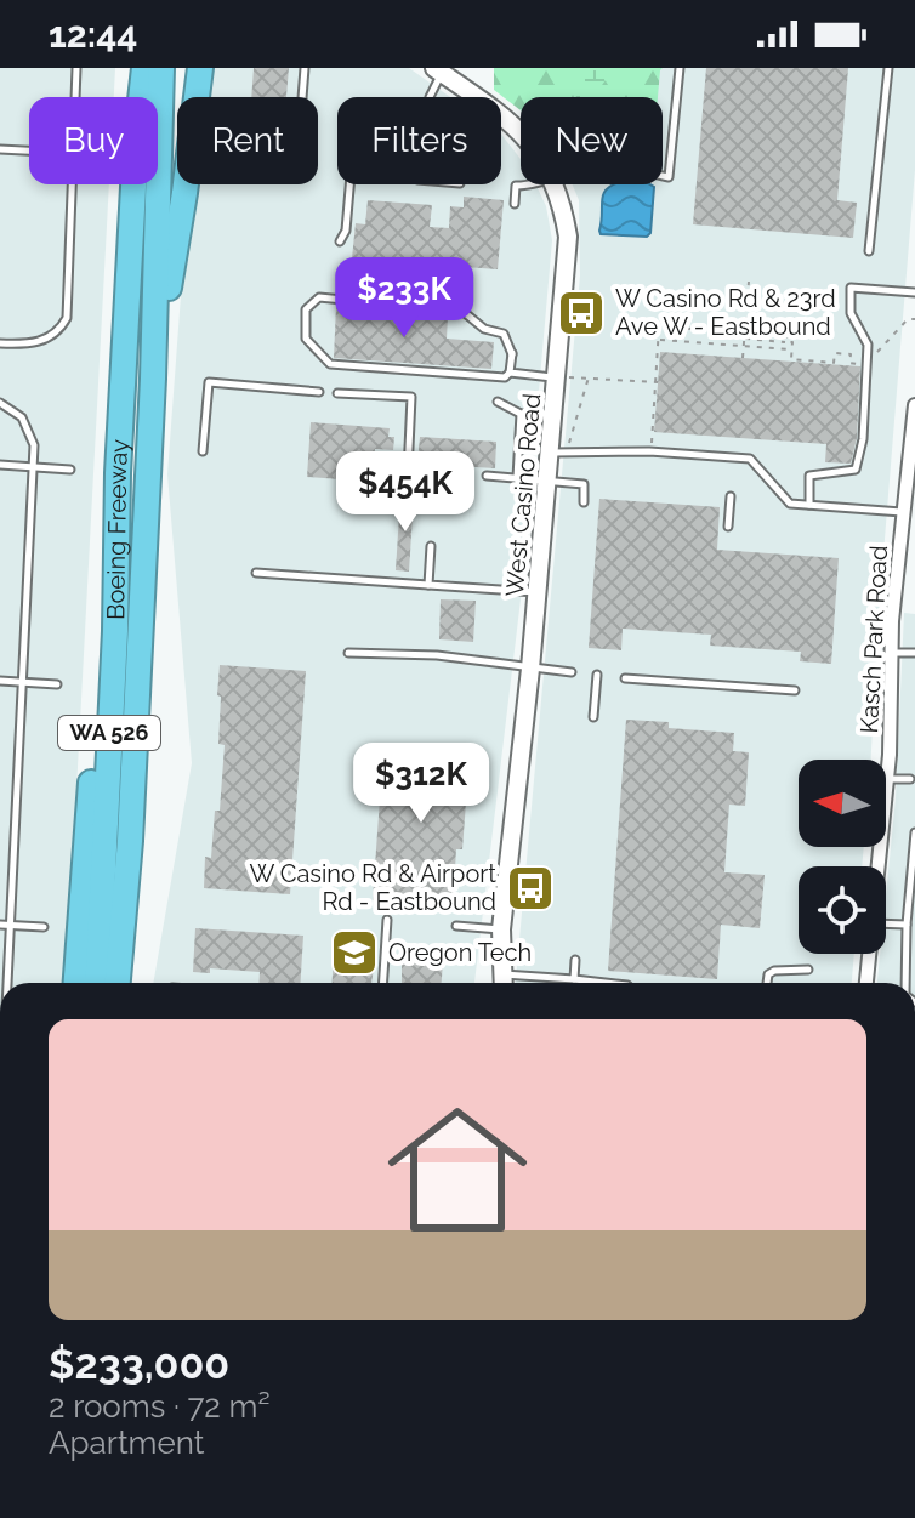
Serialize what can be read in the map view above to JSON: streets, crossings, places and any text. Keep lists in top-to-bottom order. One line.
{"streets":{"highway":["Boeing Freeway","WA 526"],"street":["West Casino Road","Kasch Park Road"]},"places":{"bus stop":["W Casino Rd & 23rd Ave W - Eastbound","W Casino Rd & Airport Rd - Eastbound"],"school or university":["Oregon Tech"]},"north":"left","page":{"status":"12:44","chip":["Buy","Rent","Filters","New"],"price":["$233K","$454K","$312K"],"list":[{"name":"$233,000","note":"2 rooms · 72 m² · Apartment"}]}}
